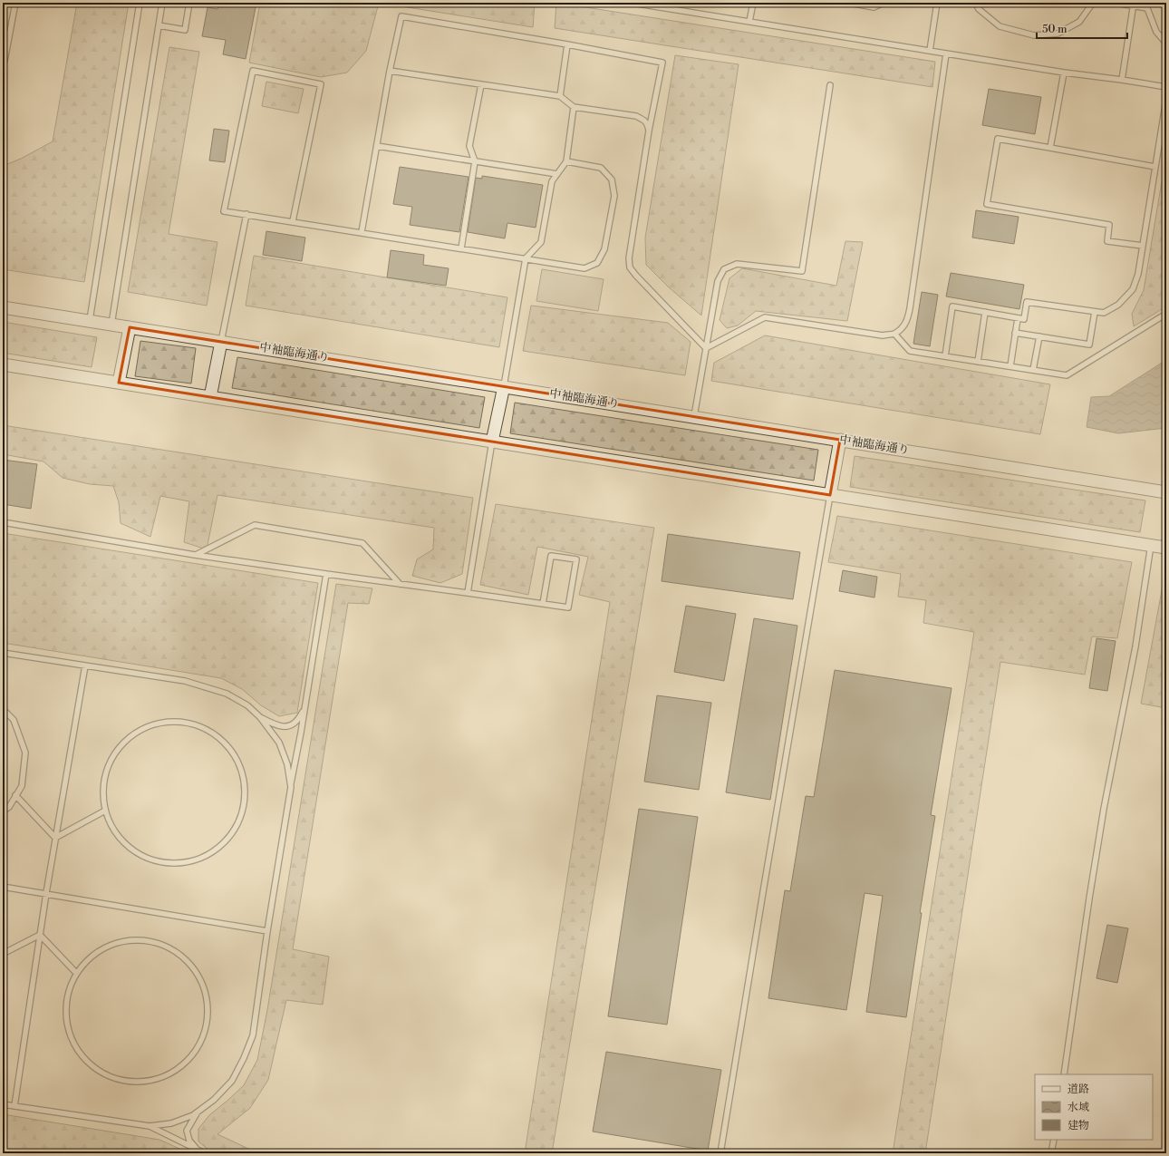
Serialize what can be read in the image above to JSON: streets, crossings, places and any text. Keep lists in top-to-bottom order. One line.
{"streets":{"street":["中袖臨海通り"]},"legend":["道路","水域","建物"],"scale_bar":"50 m"}
